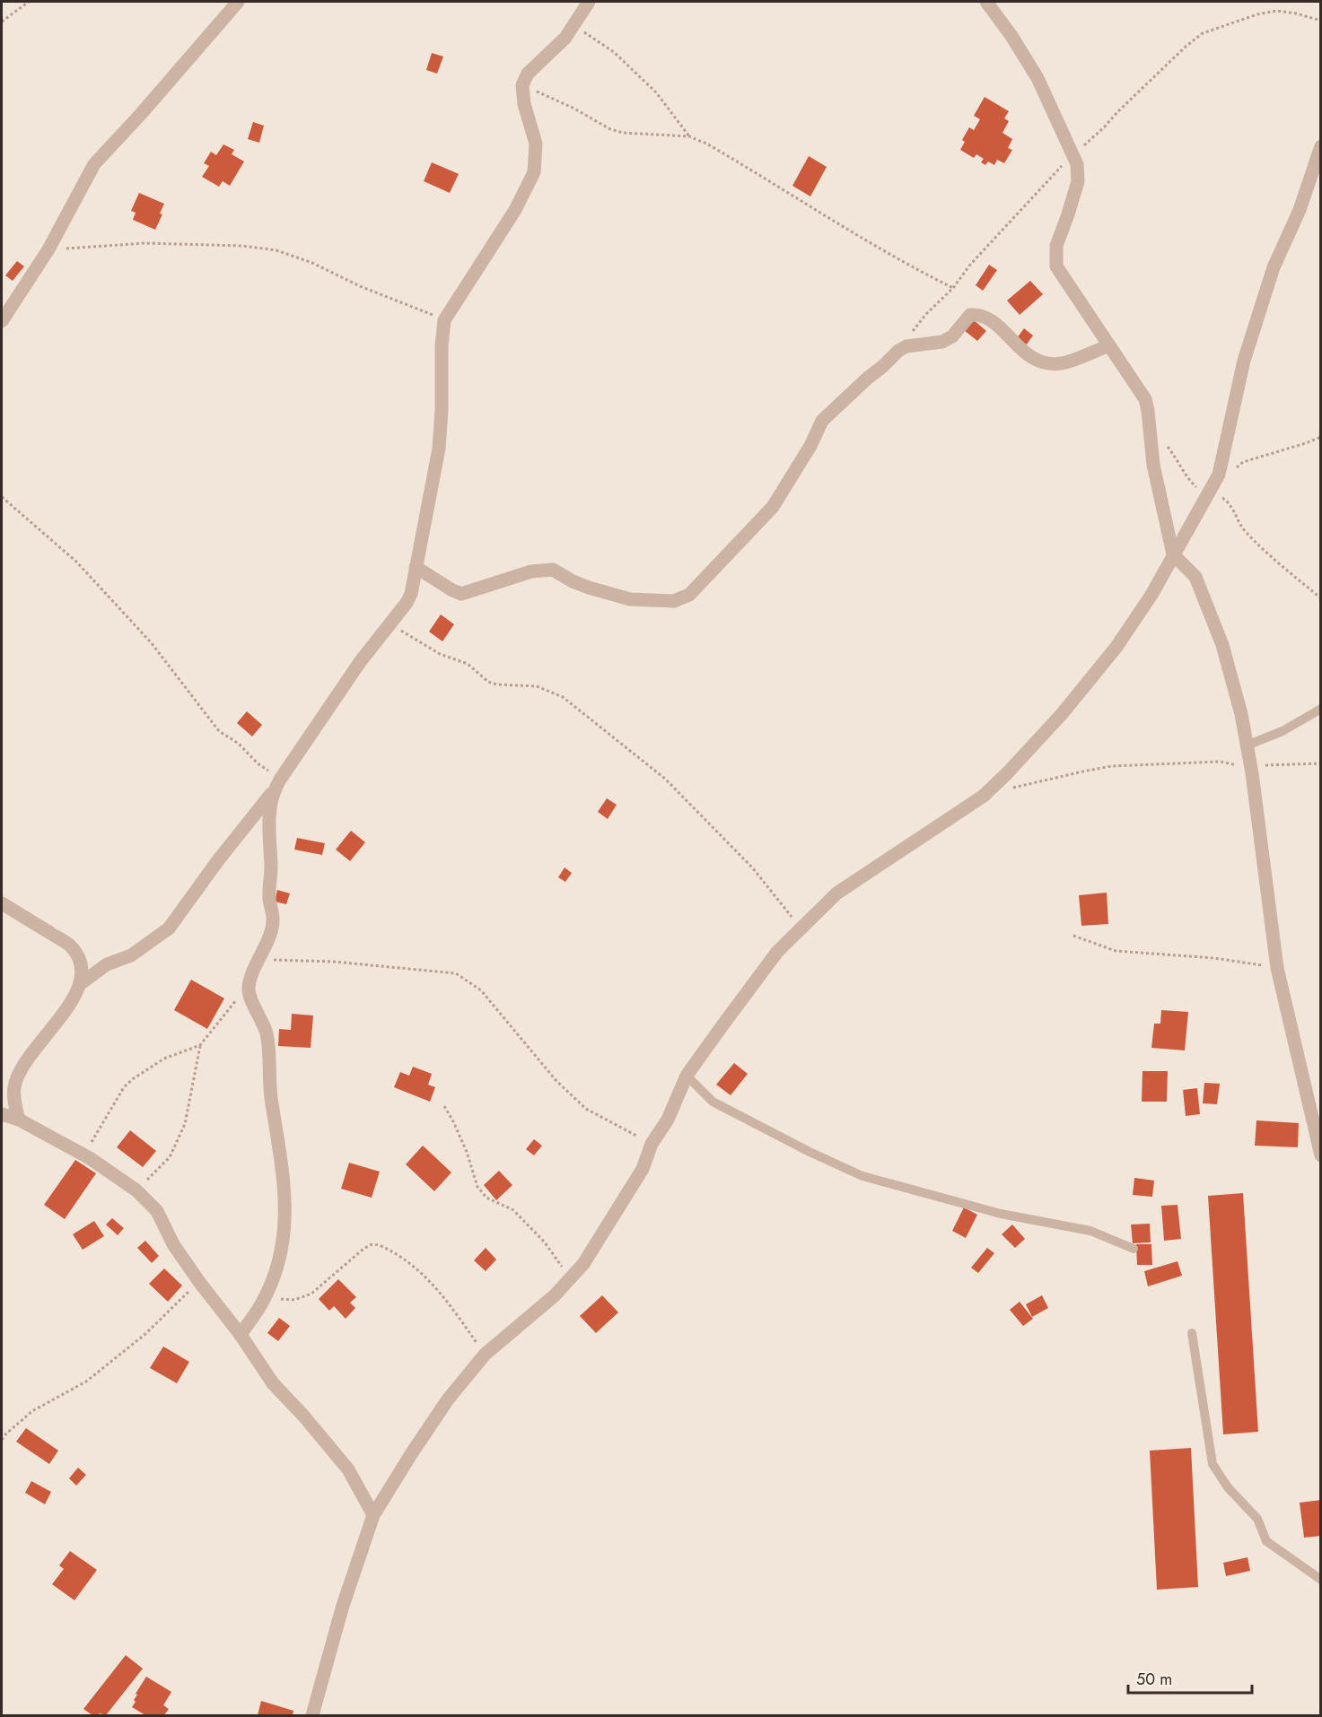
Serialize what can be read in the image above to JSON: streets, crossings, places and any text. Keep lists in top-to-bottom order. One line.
{"scale_bar":"50 m"}
